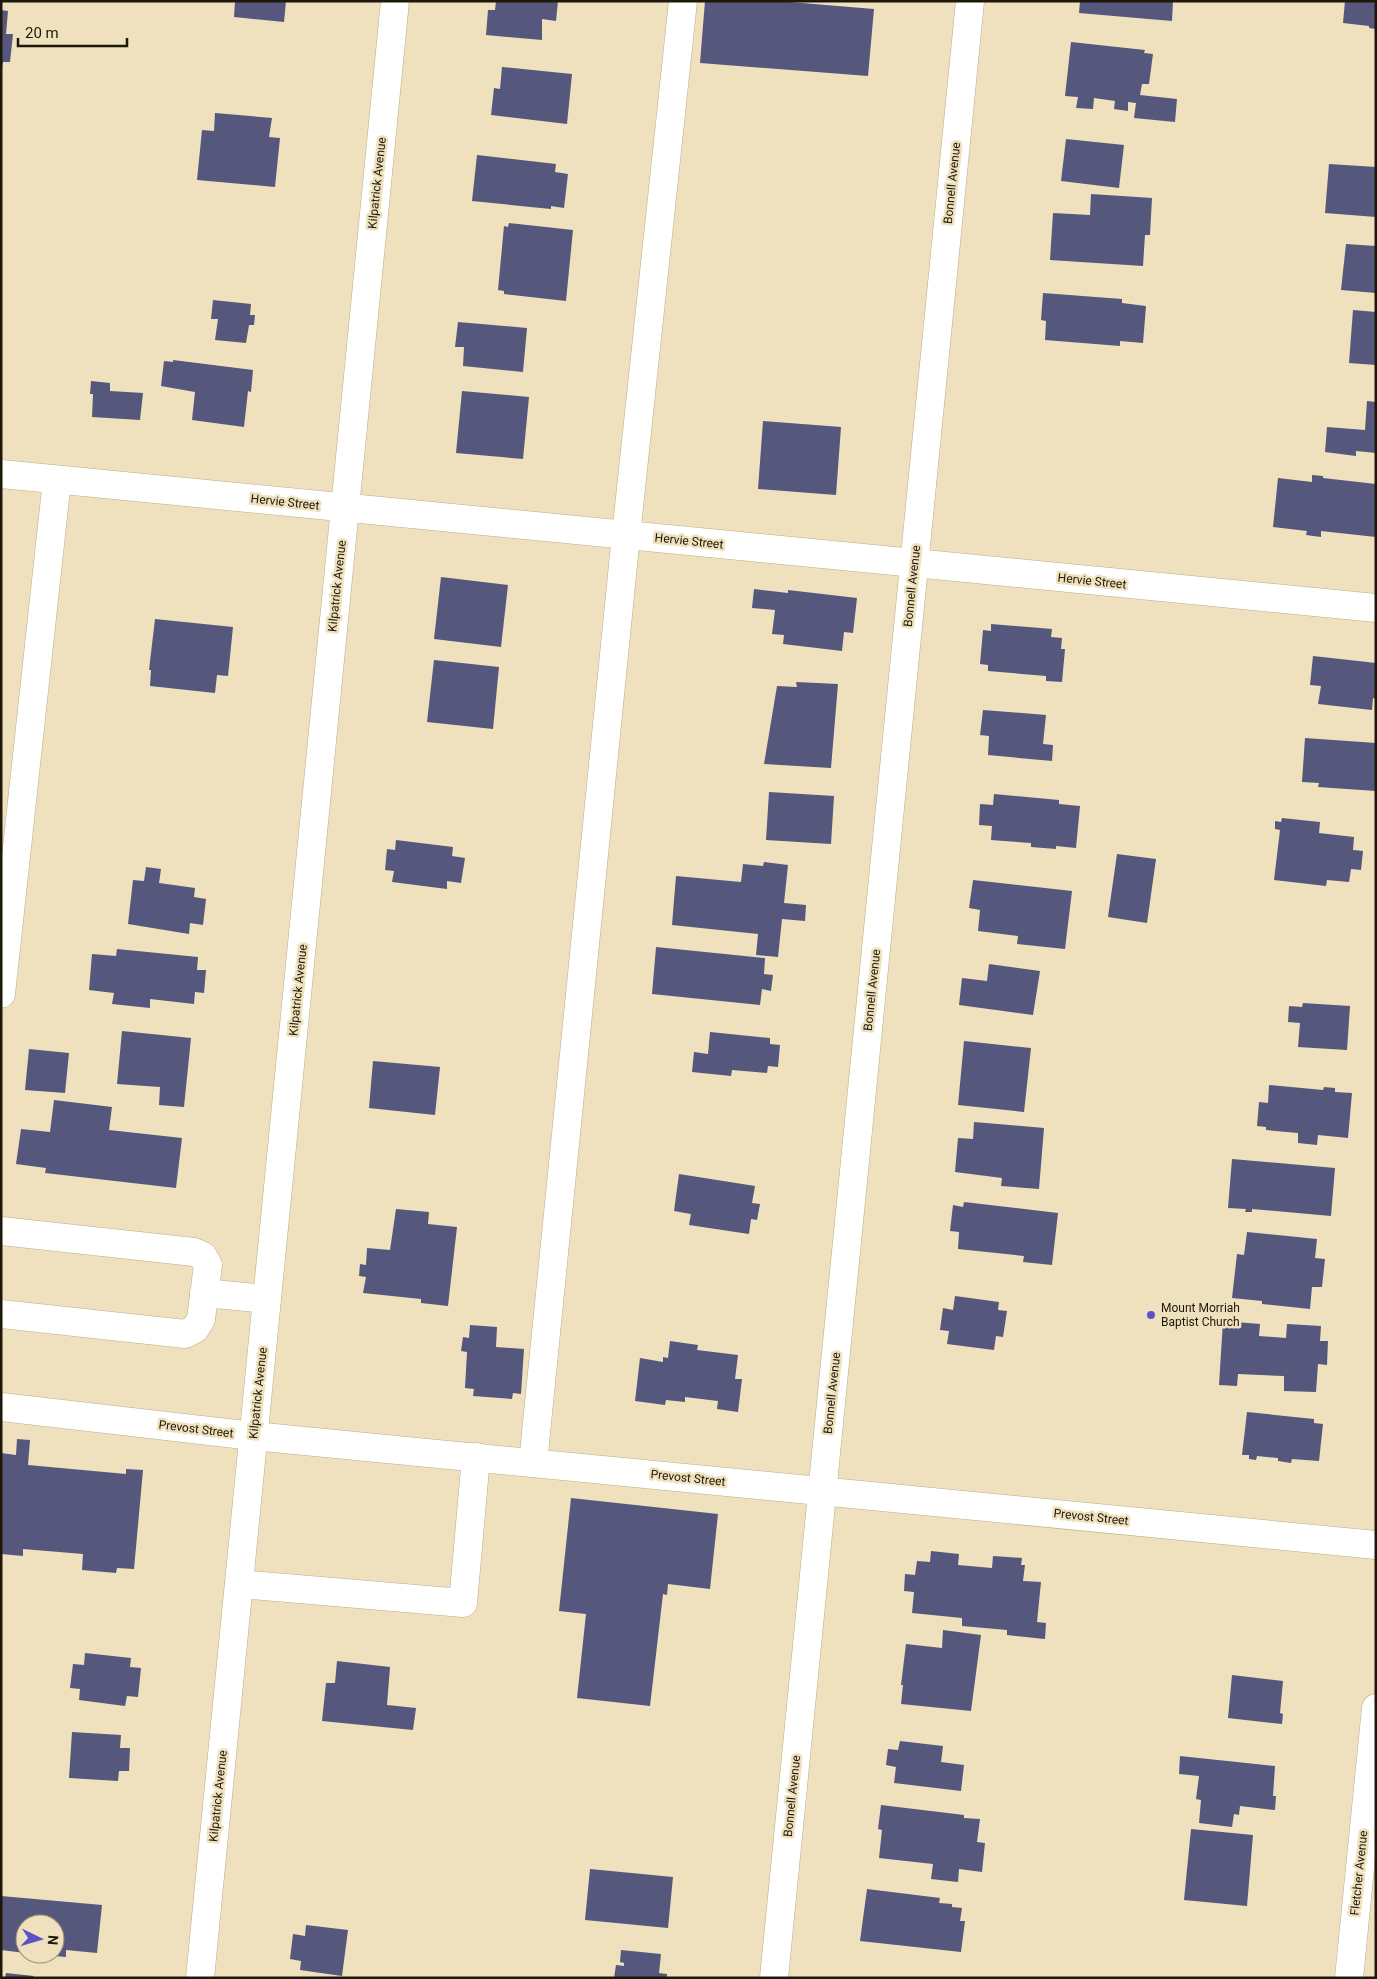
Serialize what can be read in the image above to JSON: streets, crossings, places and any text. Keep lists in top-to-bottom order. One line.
{"streets":{"street":["Kilpatrick Avenue","Bonnell Avenue","Hervie Street","Prevost Street","Fletcher Avenue"]},"crossings":[["Kilpatrick Avenue","Hervie Street"],["Kilpatrick Avenue","Prevost Street"],["Bonnell Avenue","Hervie Street"],["Bonnell Avenue","Prevost Street"]],"places":["Mount Morriah Baptist Church"],"scale_bar":"20 m","north":"right"}
